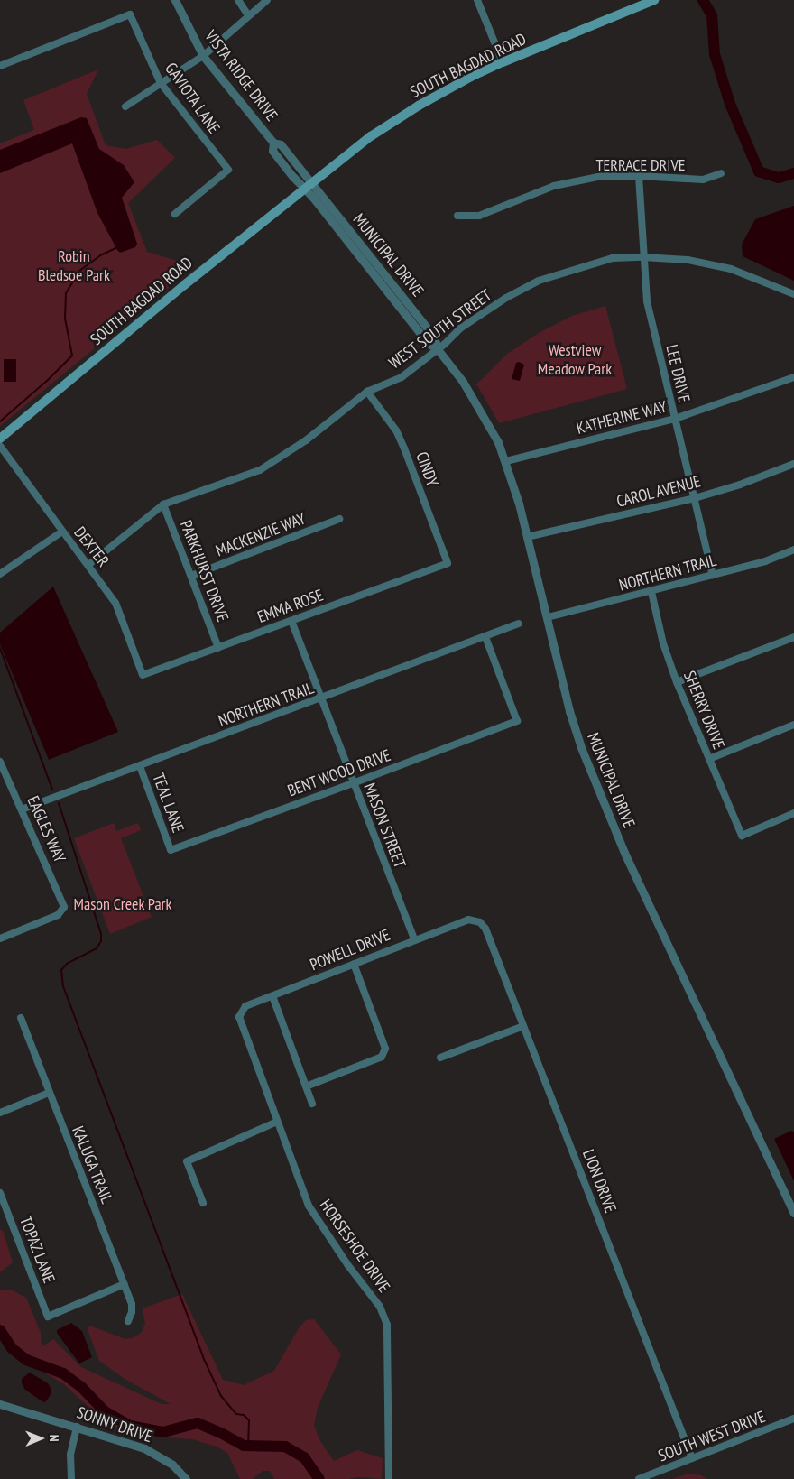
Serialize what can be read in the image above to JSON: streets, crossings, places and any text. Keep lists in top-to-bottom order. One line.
{"streets":{"main road":["SOUTH BAGDAD ROAD"],"street":["VISTA RIDGE DRIVE","GAVIOTA LANE","TERRACE DRIVE","MUNICIPAL DRIVE","WEST SOUTH STREET","LEE DRIVE","KATHERINE WAY","CINDY","CAROL AVENUE","MACKENZIE WAY","DEXTER","PARKHURST DRIVE","NORTHERN TRAIL","EMMA ROSE","SHERRY DRIVE","BENT WOOD DRIVE","TEAL LANE","MASON STREET","EAGLES WAY","POWELL DRIVE","KALUGA TRAIL","LION DRIVE","HORSESHOE DRIVE","TOPAZ LANE","SONNY DRIVE","SOUTH WEST DRIVE"]},"crossings":[["SOUTH BAGDAD ROAD","VISTA RIDGE DRIVE"],["SOUTH BAGDAD ROAD","MUNICIPAL DRIVE"],["VISTA RIDGE DRIVE","MUNICIPAL DRIVE"],["TERRACE DRIVE","LEE DRIVE"],["MUNICIPAL DRIVE","WEST SOUTH STREET"],["MUNICIPAL DRIVE","KATHERINE WAY"],["MUNICIPAL DRIVE","CAROL AVENUE"],["MUNICIPAL DRIVE","NORTHERN TRAIL"],["WEST SOUTH STREET","LEE DRIVE"],["WEST SOUTH STREET","CINDY"],["WEST SOUTH STREET","DEXTER"],["WEST SOUTH STREET","PARKHURST DRIVE"],["LEE DRIVE","KATHERINE WAY"],["LEE DRIVE","CAROL AVENUE"],["LEE DRIVE","NORTHERN TRAIL"],["CINDY","EMMA ROSE"],["MACKENZIE WAY","PARKHURST DRIVE"],["DEXTER","EMMA ROSE"],["PARKHURST DRIVE","EMMA ROSE"],["NORTHERN TRAIL","SHERRY DRIVE"],["NORTHERN TRAIL","BENT WOOD DRIVE"],["NORTHERN TRAIL","TEAL LANE"],["NORTHERN TRAIL","MASON STREET"],["NORTHERN TRAIL","EAGLES WAY"],["EMMA ROSE","MASON STREET"],["BENT WOOD DRIVE","TEAL LANE"],["BENT WOOD DRIVE","MASON STREET"],["MASON STREET","POWELL DRIVE"],["POWELL DRIVE","LION DRIVE"],["POWELL DRIVE","HORSESHOE DRIVE"],["KALUGA TRAIL","TOPAZ LANE"],["LION DRIVE","SOUTH WEST DRIVE"]],"parks":["Robin Bledsoe Park","Westview Meadow Park","Mason Creek Park"],"north":"right"}
